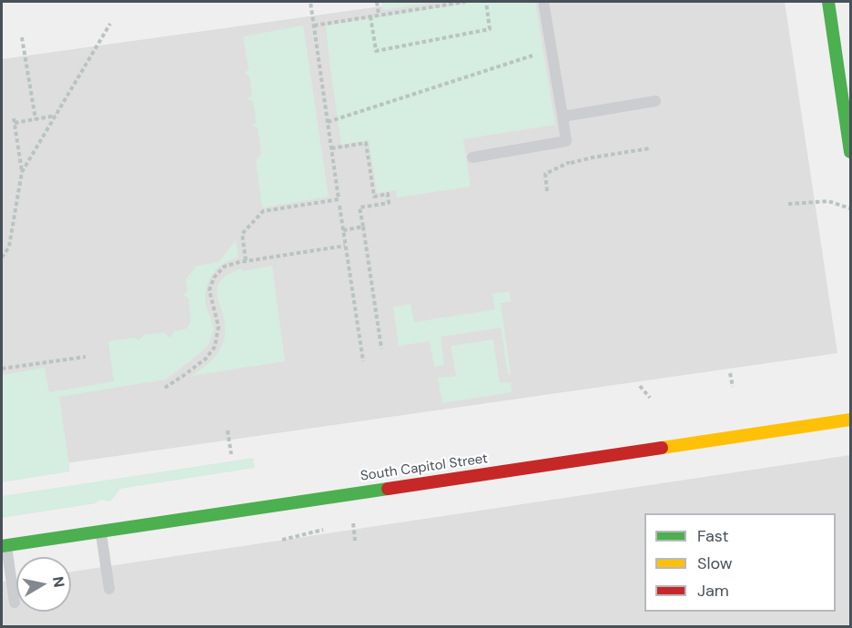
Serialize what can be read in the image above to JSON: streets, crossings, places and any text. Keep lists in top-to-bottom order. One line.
{"streets":{"street":["South Capitol Street"]},"legend":["Fast","Slow","Jam"],"north":"right"}
